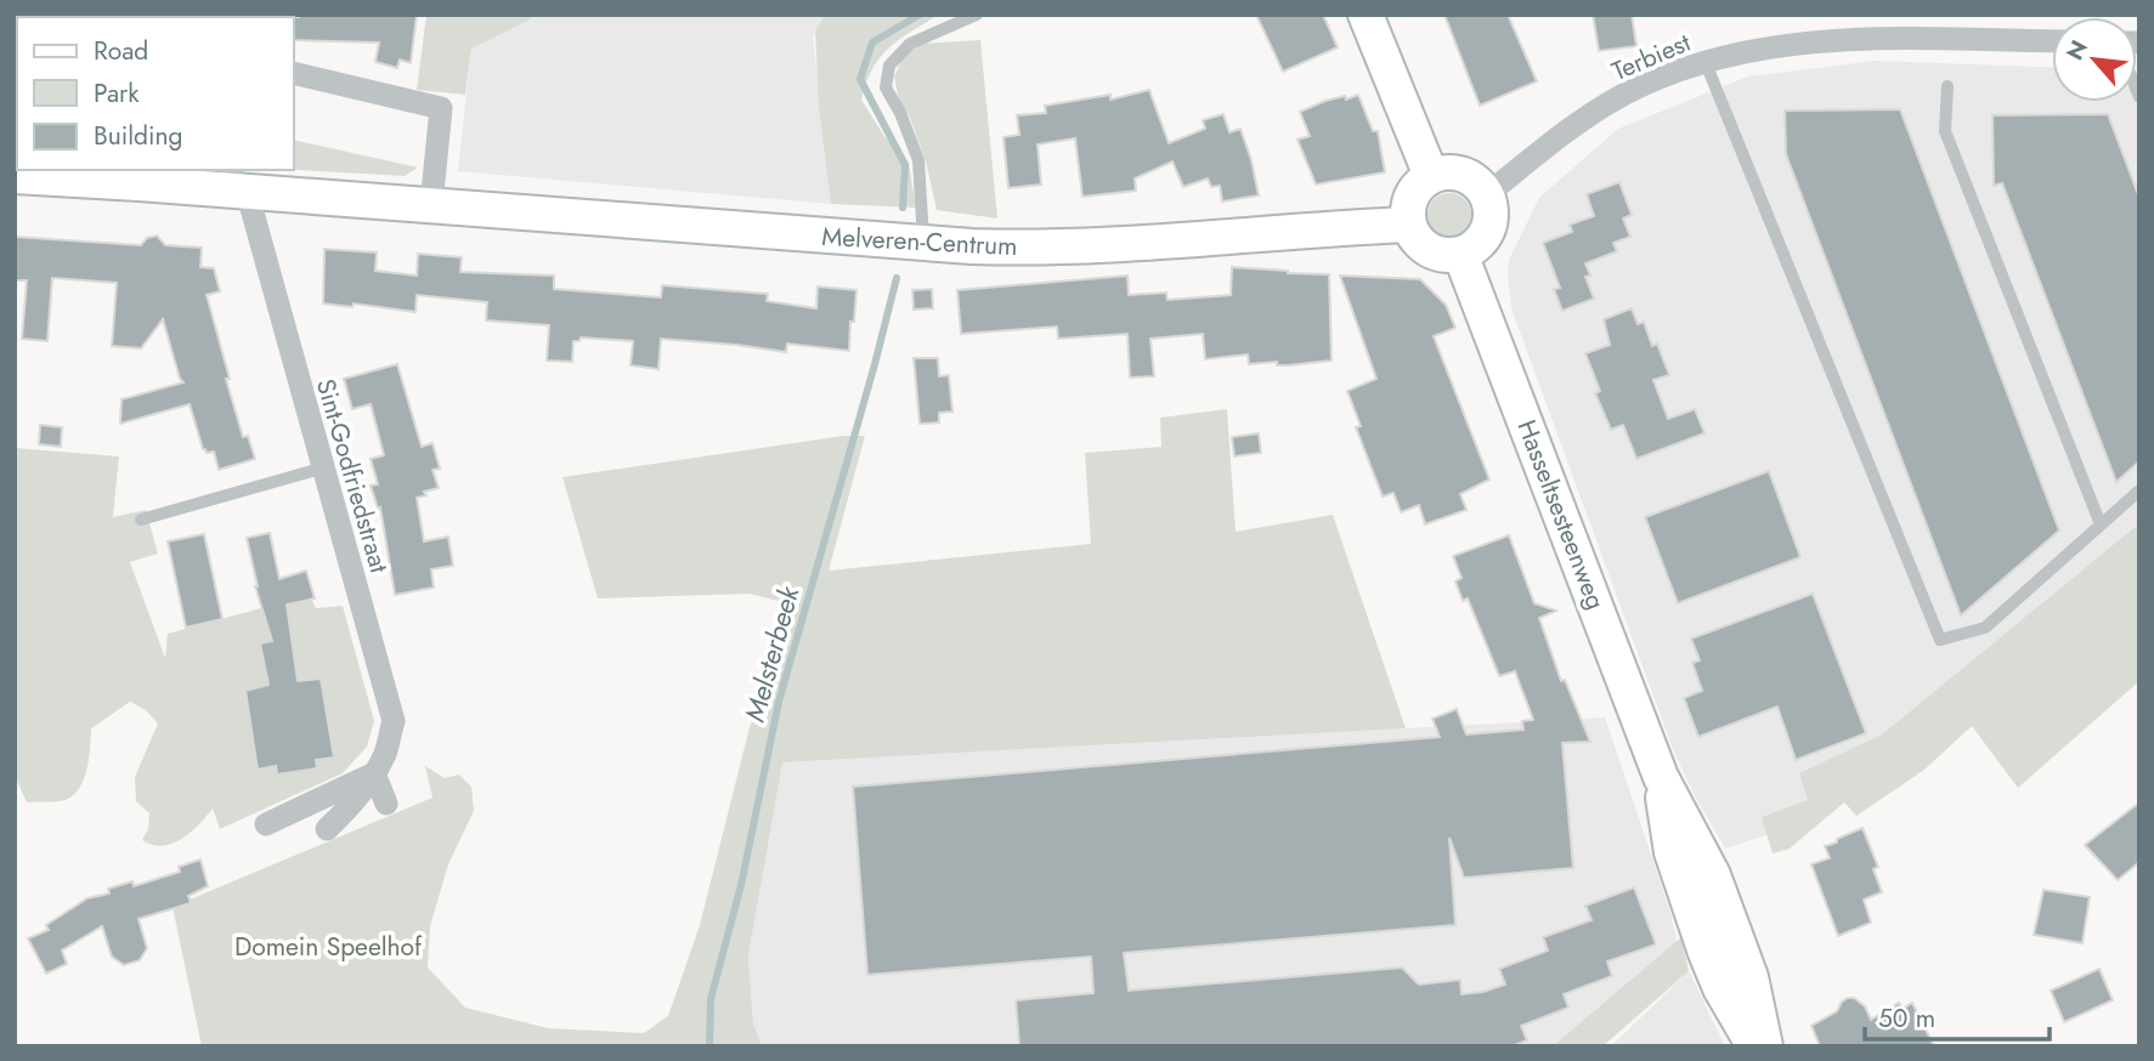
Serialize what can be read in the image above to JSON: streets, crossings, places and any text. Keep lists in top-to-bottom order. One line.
{"streets":{"main road":["Melveren-Centrum","Hasseltsesteenweg"],"street":["Terbiest","Sint-Godfriedstraat"]},"crossings":[["Terbiest","Melveren-Centrum"],["Terbiest","Hasseltsesteenweg"],["Melveren-Centrum","Sint-Godfriedstraat"],["Melveren-Centrum","Hasseltsesteenweg"]],"water":["Melsterbeek"],"parks":["Domein Speelhof"],"legend":["Road","Park","Building"],"scale_bar":"50 m","north":"top left"}
